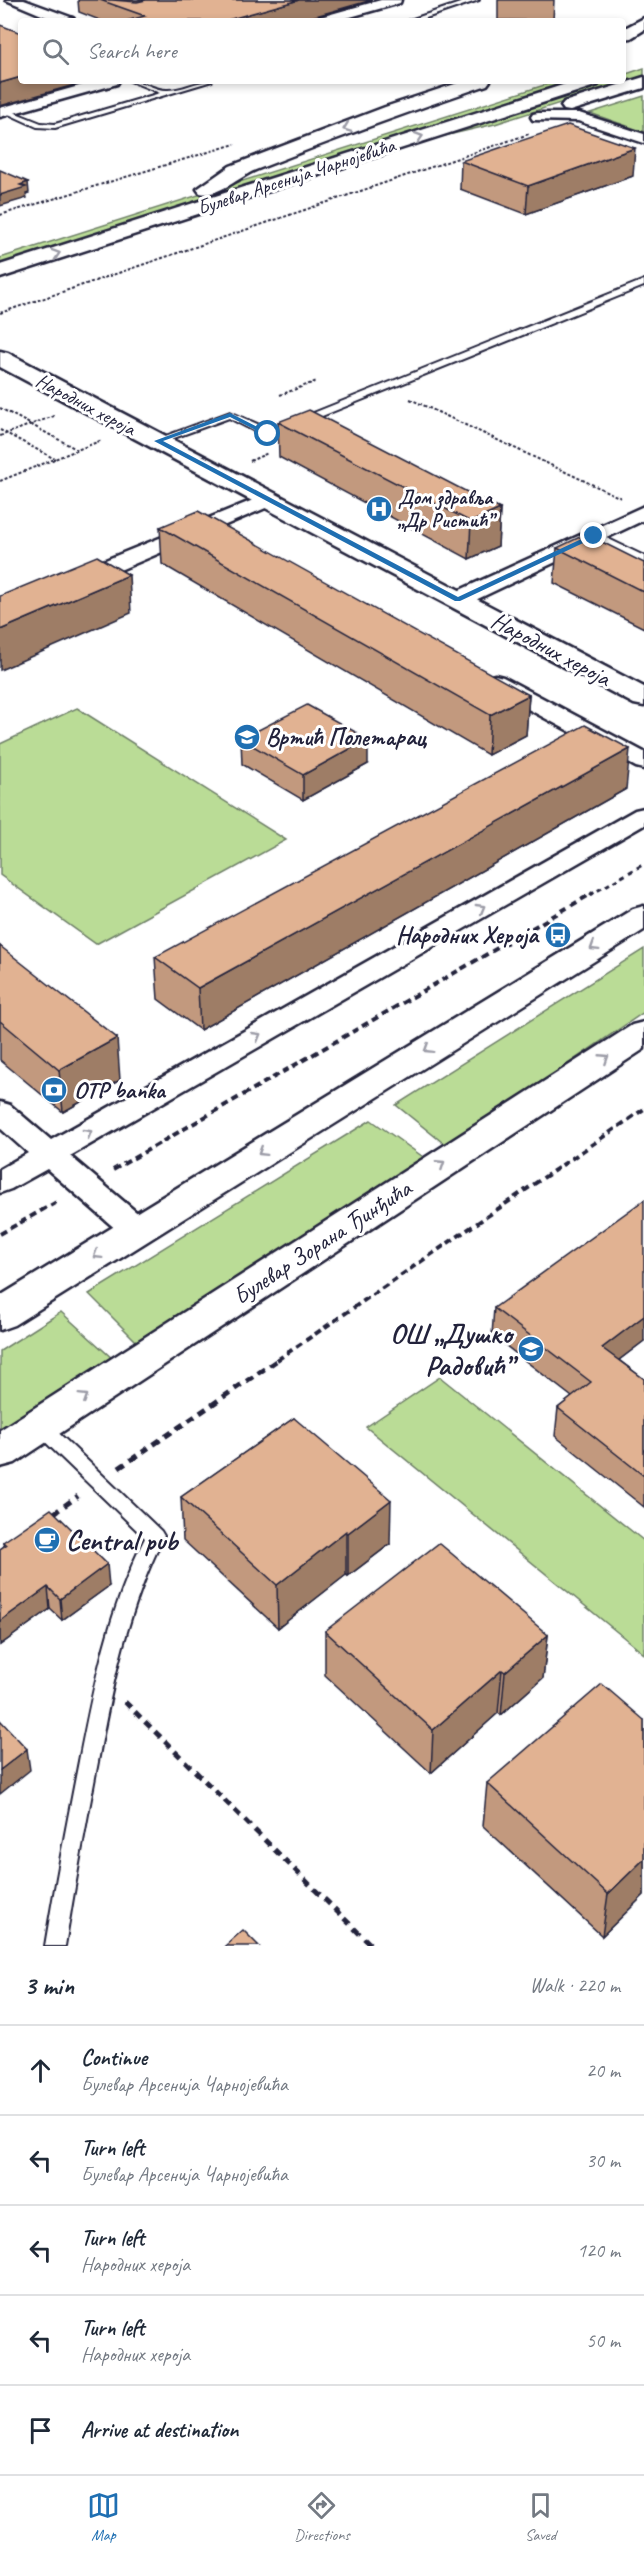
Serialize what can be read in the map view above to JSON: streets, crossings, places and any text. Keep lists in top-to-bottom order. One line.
{"streets":{"main road":["Булевар Арсенија Чарнојевића","Народних хероја","Булевар Зорана Ђинђића"]},"places":{"hospital":["Дом здравља „Др Ристић”"],"school or university":["Вртић Полетарац","ОШ „Душко Радовић”"],"bus stop":["Народних Хероја"],"bank":["OTP banka"],"cafe":["Central pub"]},"page":{"search":"Search here","heading":["3 min","Walk · 220 m"],"list":[["Continue","Булевар Арсенија Чарнојевића","20 m"],["Turn left","Булевар Арсенија Чарнојевића","30 m"],["Turn left","Народних хероја","120 m"],["Turn left","Народних хероја","50 m"],"Arrive at destination"],"nav":["Map","Directions","Saved"]}}
